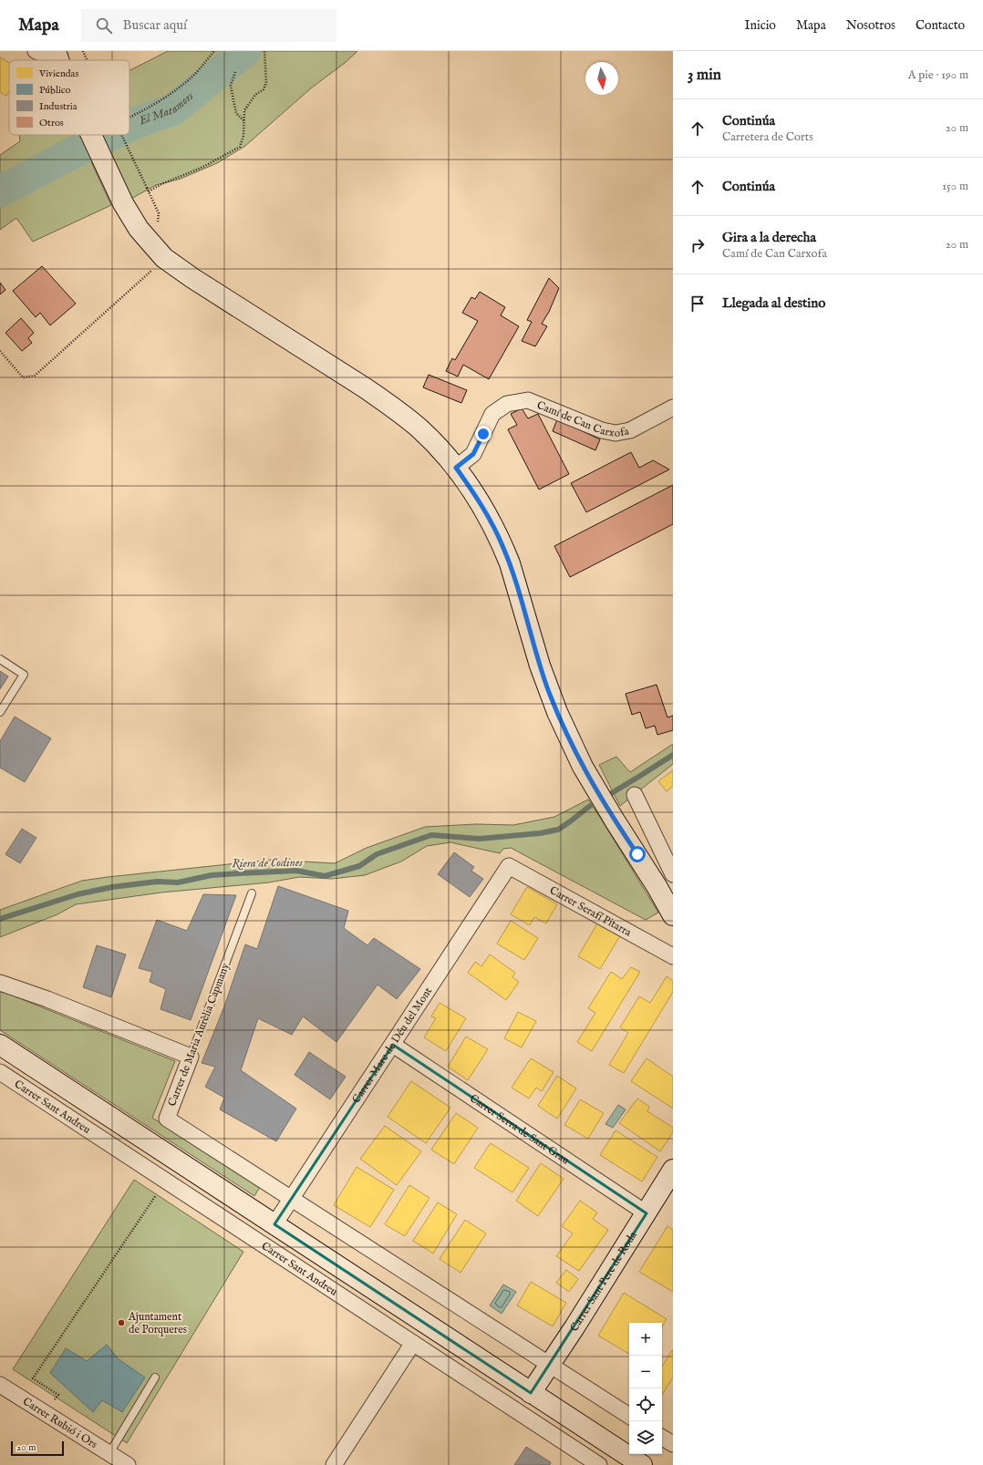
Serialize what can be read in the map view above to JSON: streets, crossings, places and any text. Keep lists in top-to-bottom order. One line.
{"streets":{"street":["Camí de Can Carxofa","Carrer Serafí Pitarra","Carrer de Maria Aurèlia Capmany","Carrer Mare de Déu del Mont","Carrer Sant Andreu","Carrer Serra de Sant Grau","Carrer Sant Pere de Roda","Carrer Rubió i Ors"]},"crossings":[["Carrer Serafí Pitarra","Carrer Mare de Déu del Mont"],["Carrer de Maria Aurèlia Capmany","Carrer Mare de Déu del Mont"],["Carrer Mare de Déu del Mont","Carrer Serra de Sant Grau"],["Carrer Serra de Sant Grau","Carrer Sant Pere de Roda"]],"water":["El Matamors","Riera de Codines"],"places":["Ajuntament de Porqueres"],"legend":["Viviendas","Público","Industria","Otros"],"scale_bar":"20 m","north":"bottom","page":{"header":"Mapa","search":"Buscar aquí","nav":["Inicio","Mapa","Nosotros","Contacto"],"heading":["3 min","A pie · 190 m"],"list":[["Continúa","Carretera de Corts","20 m"],["Continúa","150 m"],["Gira a la derecha","Camí de Can Carxofa","20 m"],"Llegada al destino"],"map_buttons":["+","−"],"scale":"20 m"}}
